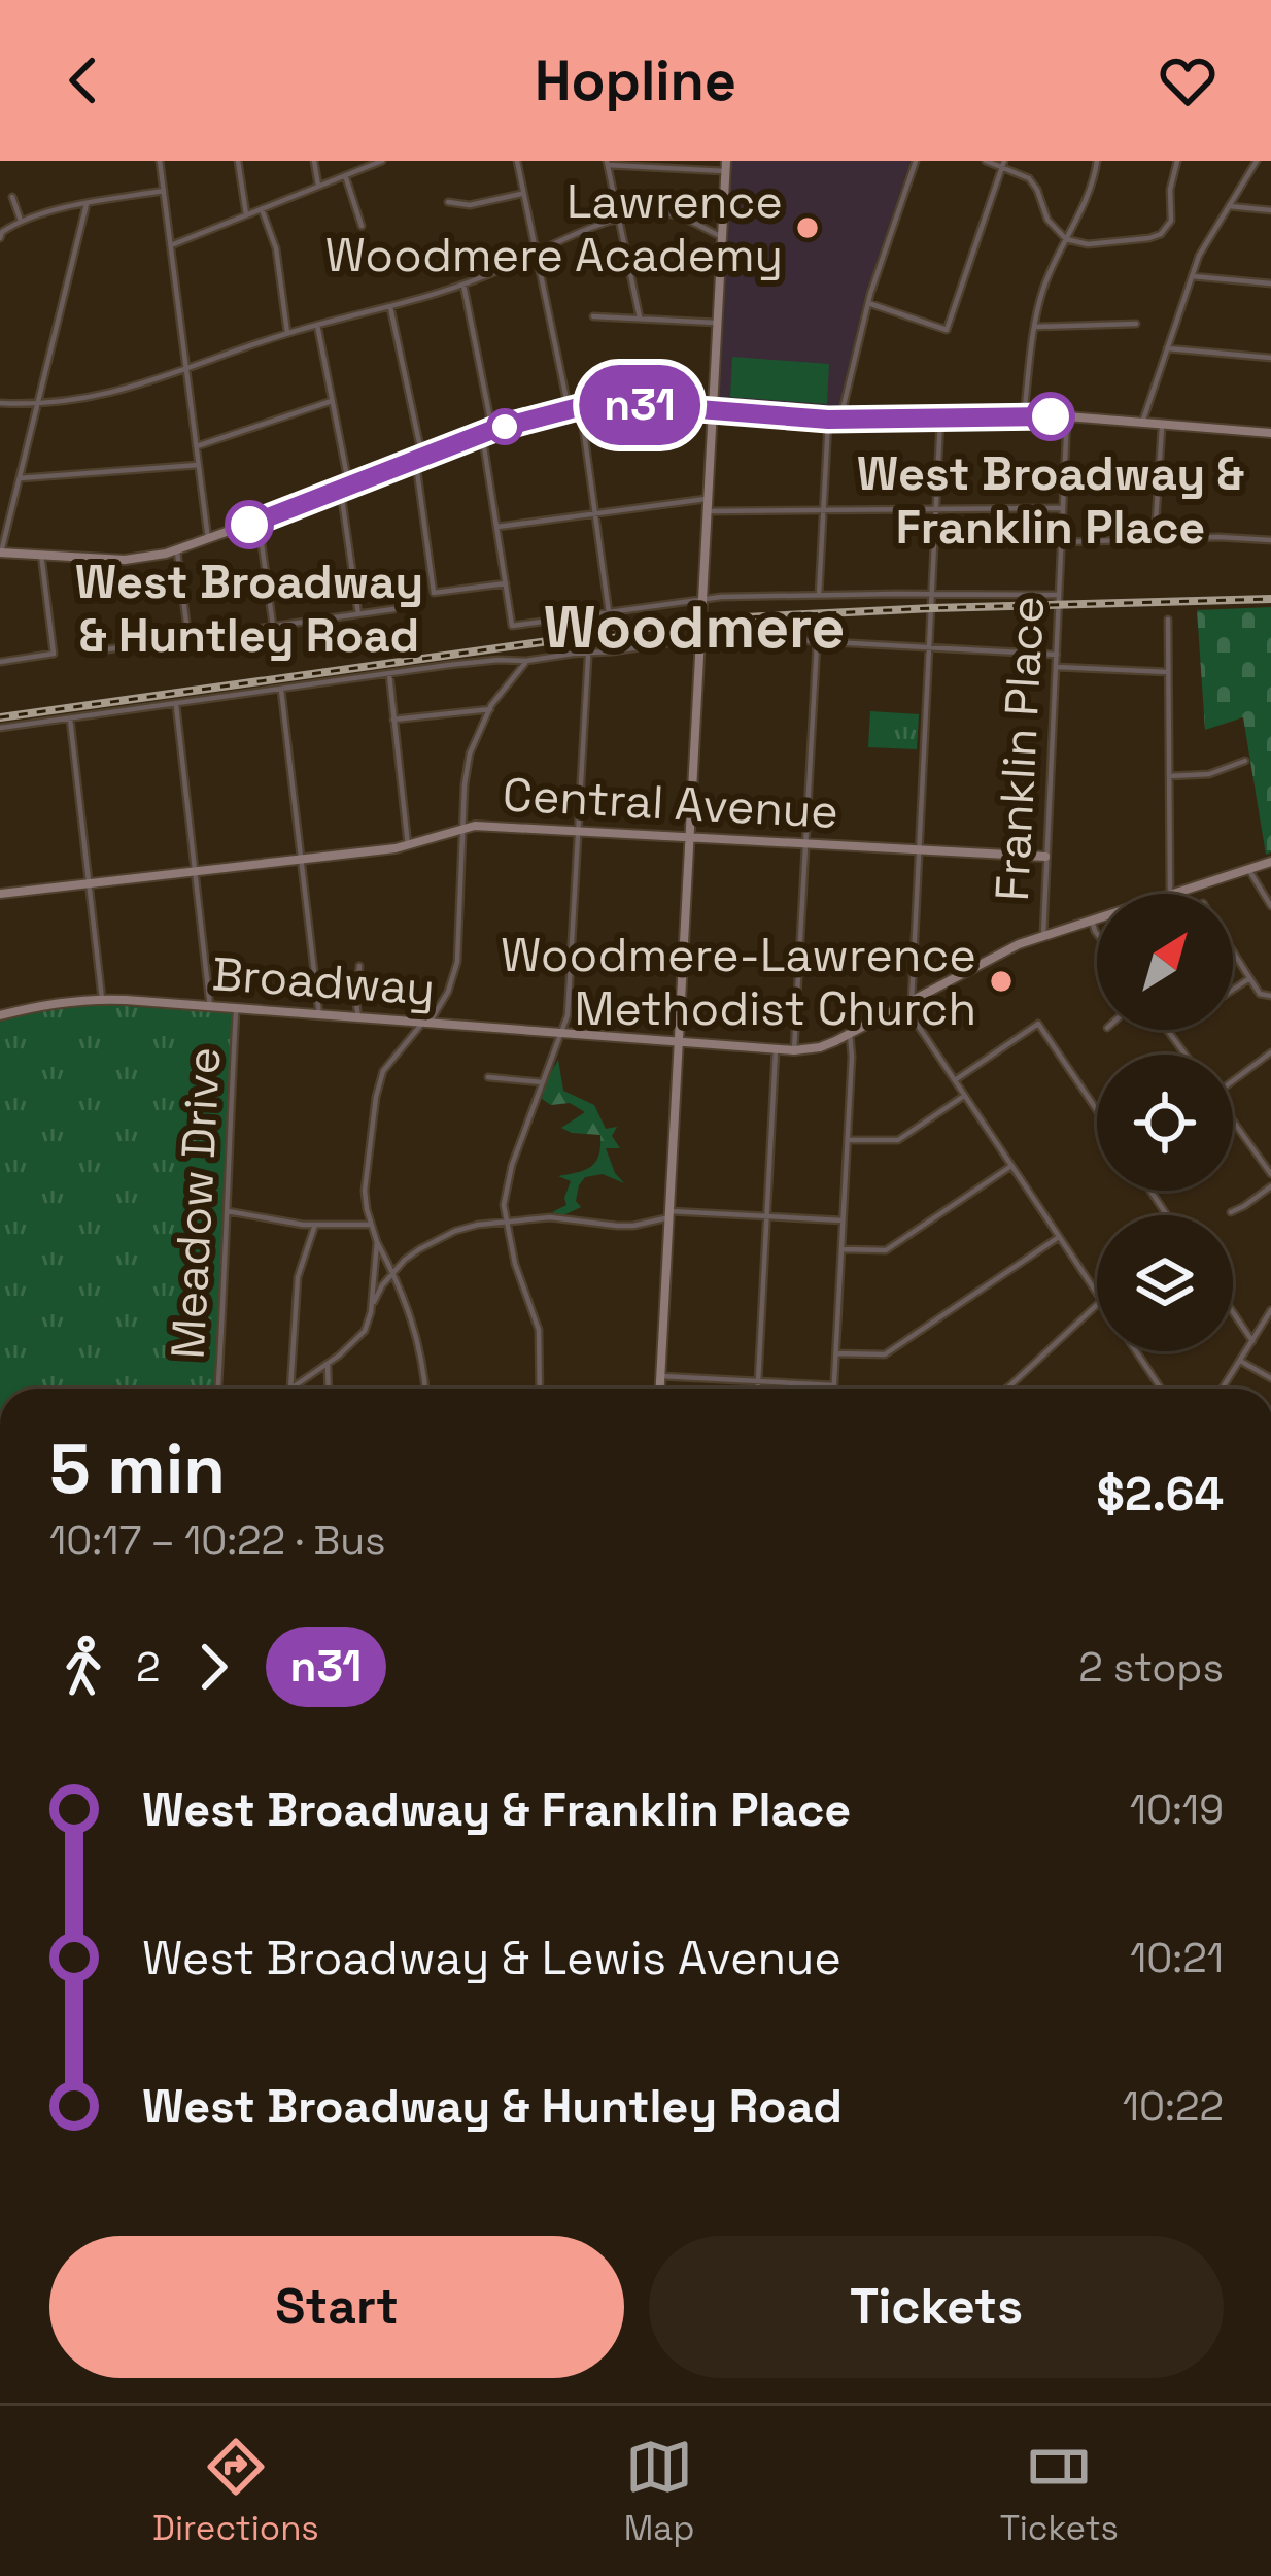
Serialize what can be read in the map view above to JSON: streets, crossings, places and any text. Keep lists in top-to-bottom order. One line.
{"streets":{"main road":["Central Avenue","Broadway"],"street":["Franklin Place","Meadow Drive"]},"crossings":[["Franklin Place","Central Avenue"],["Franklin Place","Broadway"],["Broadway","Meadow Drive"]],"districts":["Woodmere"],"places":["Lawrence Woodmere Academy","West Broadway & Franklin Place","West Broadway & Huntley Road","Woodmere-Lawrence Methodist Church"],"lines":["bus line n31"],"north":"top right","page":{"header":"Hopline","on_map":"n31","heading":["5 min","10:17 – 10:22 · Bus","$2.64"],"legs":["2","n31","2 stops"],"list":[{"name":"West Broadway & Franklin Place","value":"10:19"},{"name":"West Broadway & Lewis Avenue","value":"10:21"},{"name":"West Broadway & Huntley Road","value":"10:22"}],"buttons":["Start","Tickets"],"tabs":["Directions","Map","Tickets"]}}
